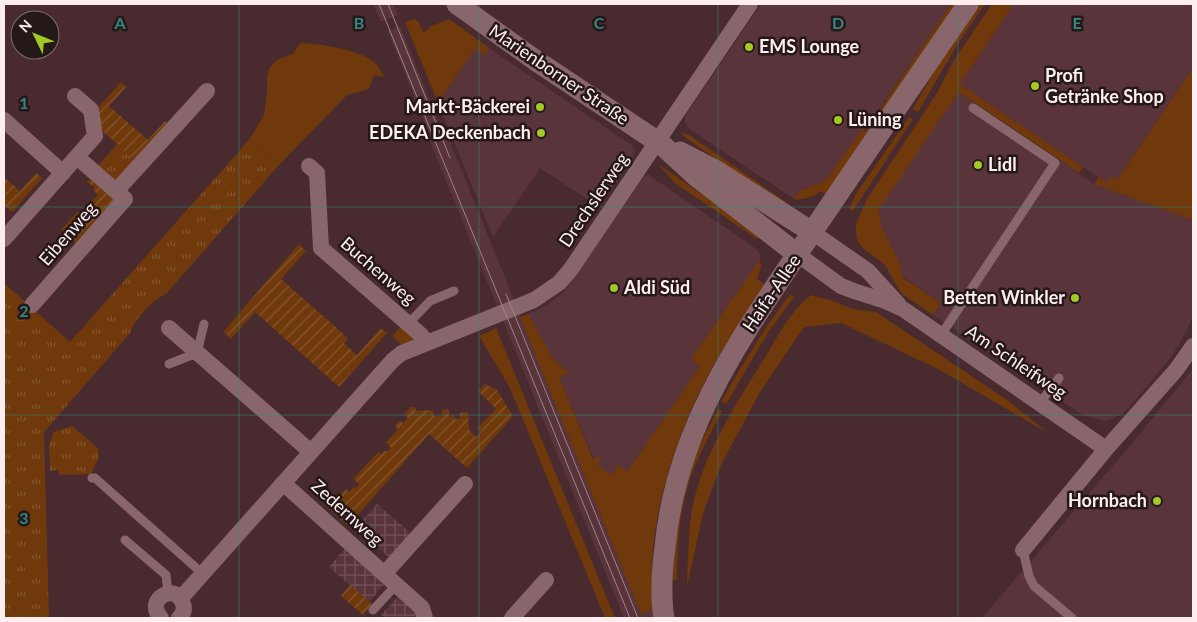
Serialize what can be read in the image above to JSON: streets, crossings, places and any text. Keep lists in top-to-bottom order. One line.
{"streets":{"street":["Marienborner Straße","Drechslerweg","Eibenweg","Buchenweg","Haifa-Allee","Am Schleifweg","Zedernweg"]},"crossings":[["Marienborner Straße","Drechslerweg"],["Marienborner Straße","Haifa-Allee"],["Marienborner Straße","Am Schleifweg"],["Drechslerweg","Buchenweg"],["Haifa-Allee","Am Schleifweg"]],"places":["EMS Lounge","Profi Getränke Shop","Markt-Bäckerei","Lüning","EDEKA Deckenbach","Lidl","Aldi Süd","Betten Winkler","Hornbach"],"north":"top left","grid":{"columns":["A","B","C","D","E"],"rows":["1","2","3"]}}
